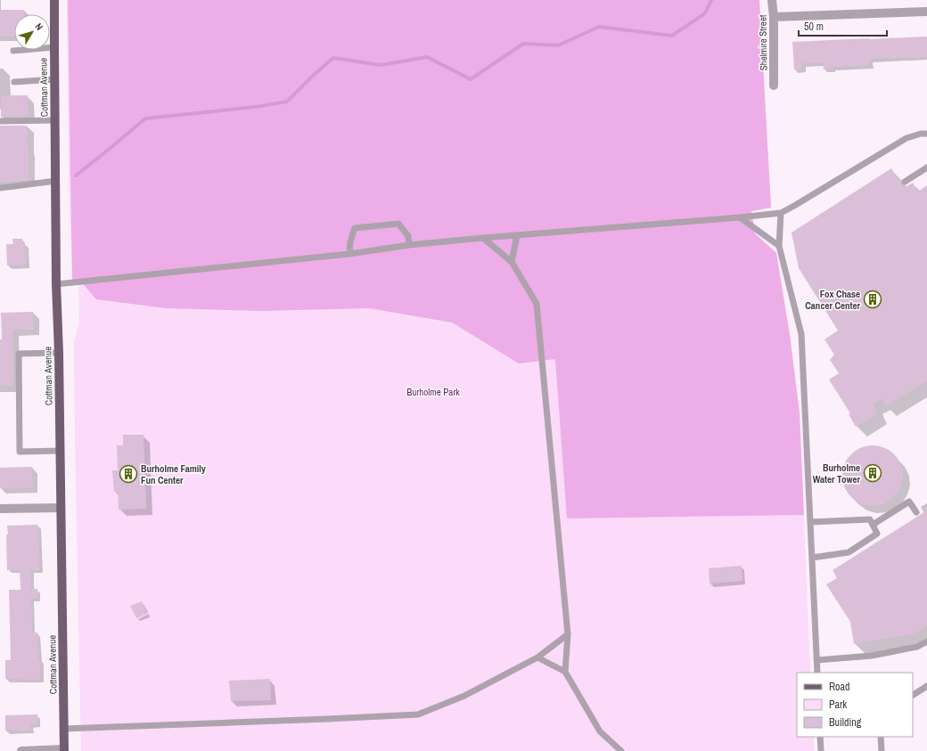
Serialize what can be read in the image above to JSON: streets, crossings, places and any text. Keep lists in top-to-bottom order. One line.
{"streets":{"main road":["Cottman Avenue"],"street":["Shelmire Street"]},"parks":["Burholme Park"],"places":{"building":["Fox Chase Cancer Center","Burholme Water Tower","Burholme Family Fun Center"]},"legend":["Road","Park","Building"],"scale_bar":"50 m","north":"top right"}
